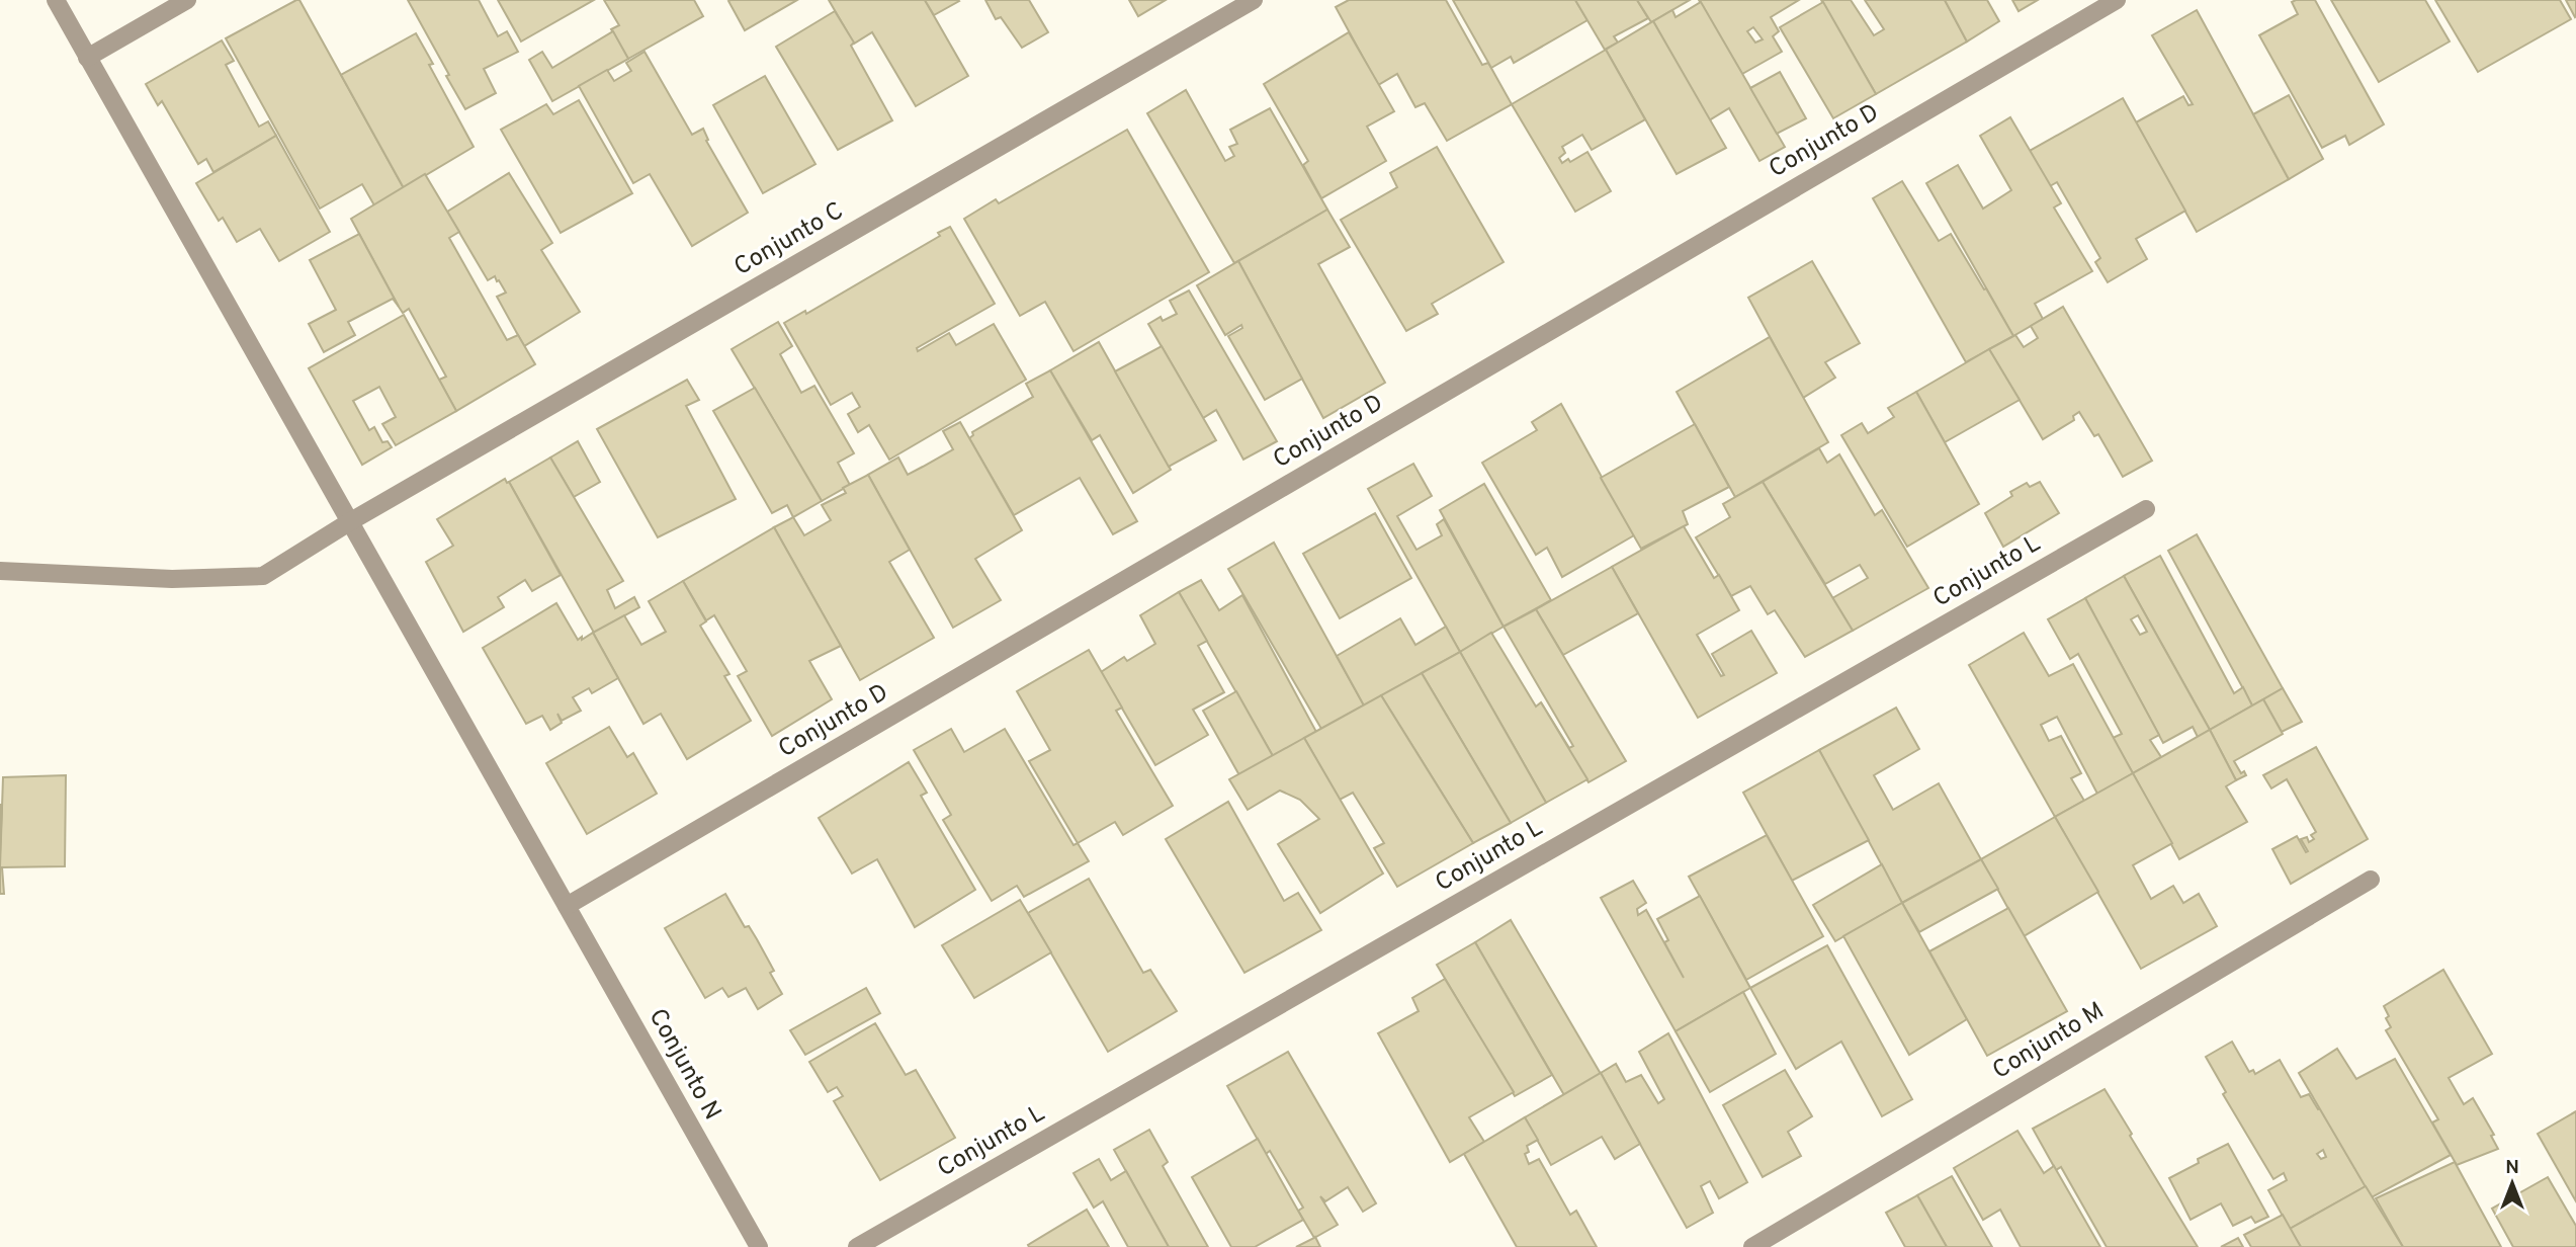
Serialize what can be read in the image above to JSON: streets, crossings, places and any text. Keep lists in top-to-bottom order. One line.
{"streets":{"street":["Conjunto D","Conjunto C","Conjunto L","Conjunto M","Conjunto N"]},"crossings":[["Conjunto D","Conjunto N"],["Conjunto C","Conjunto N"]],"north":"top"}
